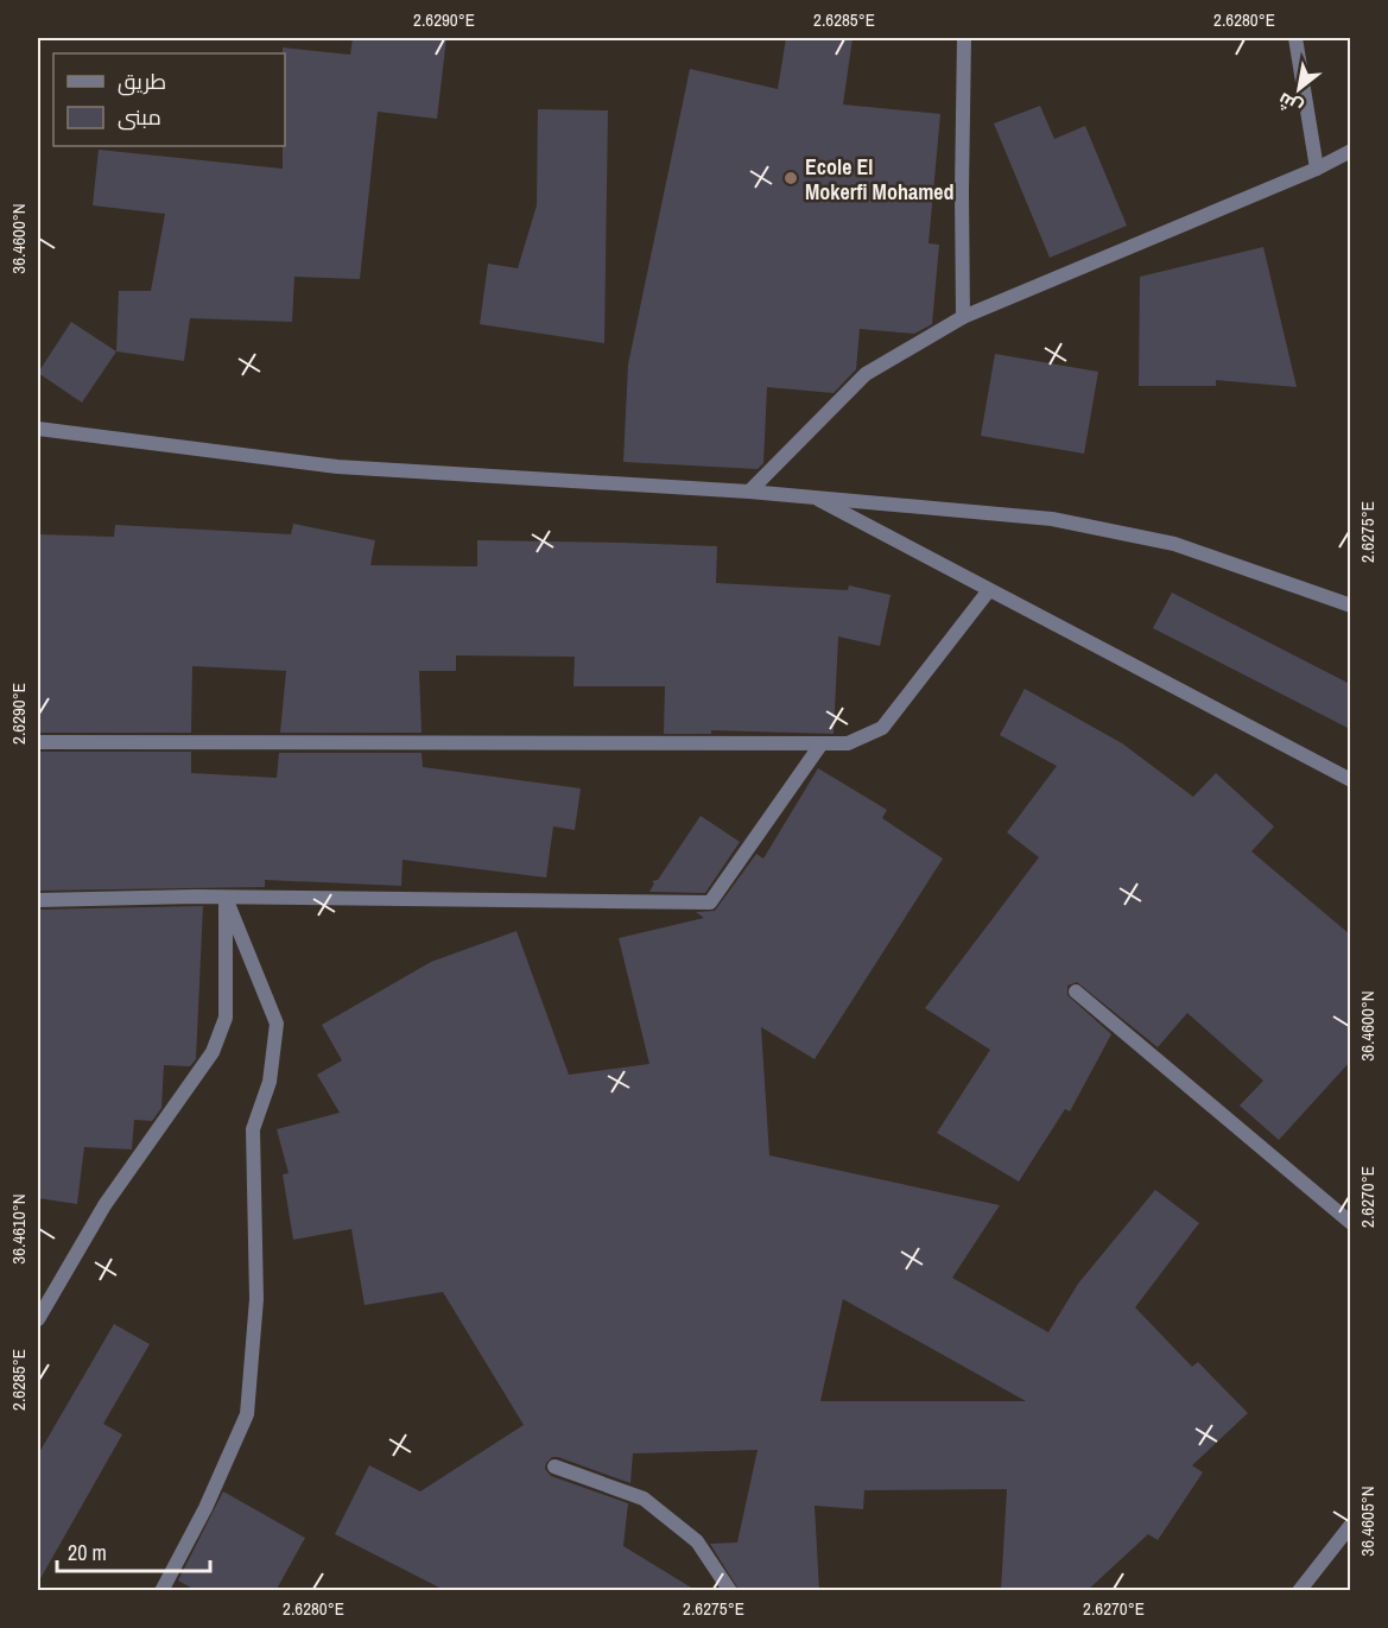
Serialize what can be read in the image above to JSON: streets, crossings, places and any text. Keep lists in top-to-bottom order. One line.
{"places":["Ecole El Mokerfi Mohamed"],"legend":["طريق","مبنى"],"scale_bar":"20 m","north":"bottom left","coordinates":["2.6290°E","2.6285°E","2.6280°E","36.4600°N","2.6275°E","2.6270°E","36.4610°N","36.4605°N"]}
